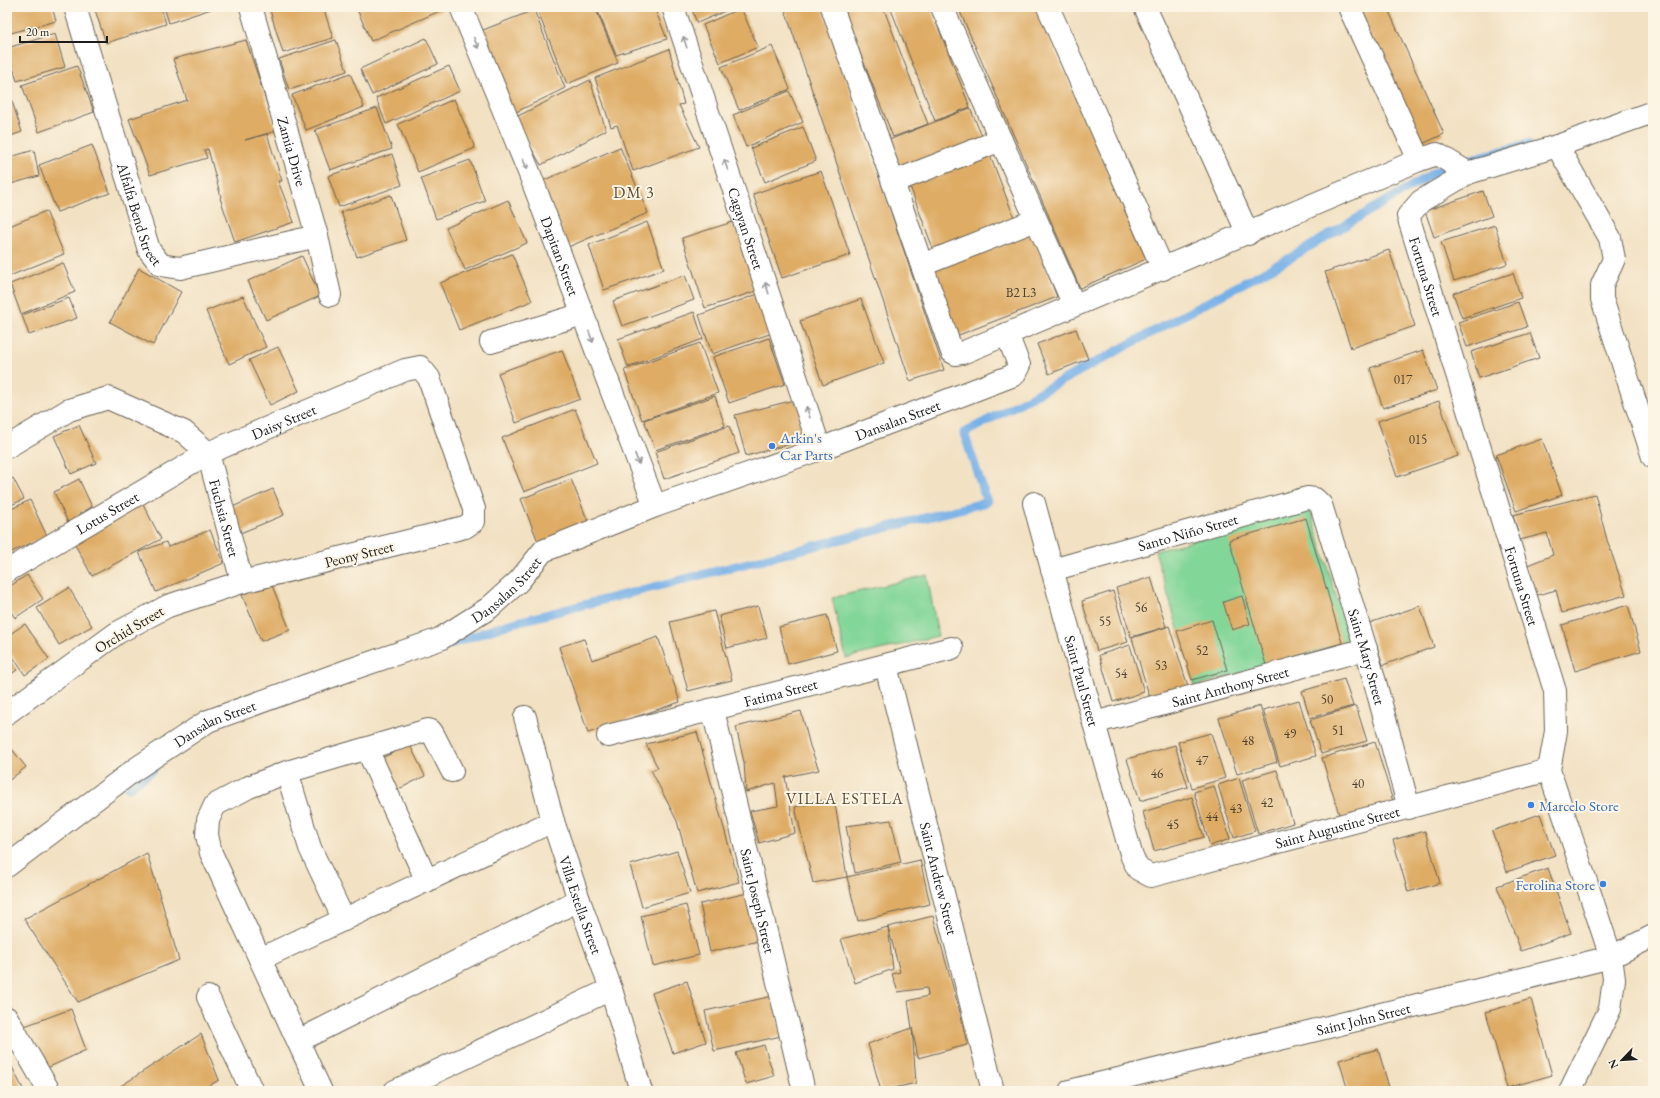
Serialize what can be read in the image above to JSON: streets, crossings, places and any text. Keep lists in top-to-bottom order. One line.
{"streets":{"street":["Zamia Drive","Alfalfa Bend Street","Cagayan Street","Dapitan Street","Fortuna Street","Dansalan Street","Daisy Street","Lotus Street","Fuchsia Street","Santo Niño Street","Peony Street","Orchid Street","Saint Mary Street","Saint Paul Street","Saint Anthony Street","Fatima Street","Saint Augustine Street","Saint Andrew Street","Saint Joseph Street","Villa Estella Street","Saint John Street"]},"crossings":[["Zamia Drive","Alfalfa Bend Street"],["Cagayan Street","Dansalan Street"],["Dapitan Street","Dansalan Street"],["Fortuna Street","Saint Augustine Street"],["Fortuna Street","Saint John Street"],["Daisy Street","Lotus Street"],["Daisy Street","Fuchsia Street"],["Daisy Street","Peony Street"],["Lotus Street","Fuchsia Street"],["Fuchsia Street","Peony Street"],["Fuchsia Street","Orchid Street"],["Santo Niño Street","Saint Mary Street"],["Santo Niño Street","Saint Paul Street"],["Peony Street","Orchid Street"],["Saint Mary Street","Saint Anthony Street"],["Saint Mary Street","Saint Augustine Street"],["Saint Paul Street","Saint Anthony Street"],["Saint Paul Street","Saint Augustine Street"],["Fatima Street","Saint Andrew Street"],["Fatima Street","Saint Joseph Street"]],"one_way":["Dapitan Street"],"districts":["DM 3","VILLA ESTELA"],"places":["Arkin's Car Parts","Marcelo Store","Ferolina Store"],"house_numbers":["B2 L3","017","015","56","55","52","53","54","50","51","49","48","47","46","40","42","43","44","45"],"scale_bar":"20 m","north":"bottom left"}
